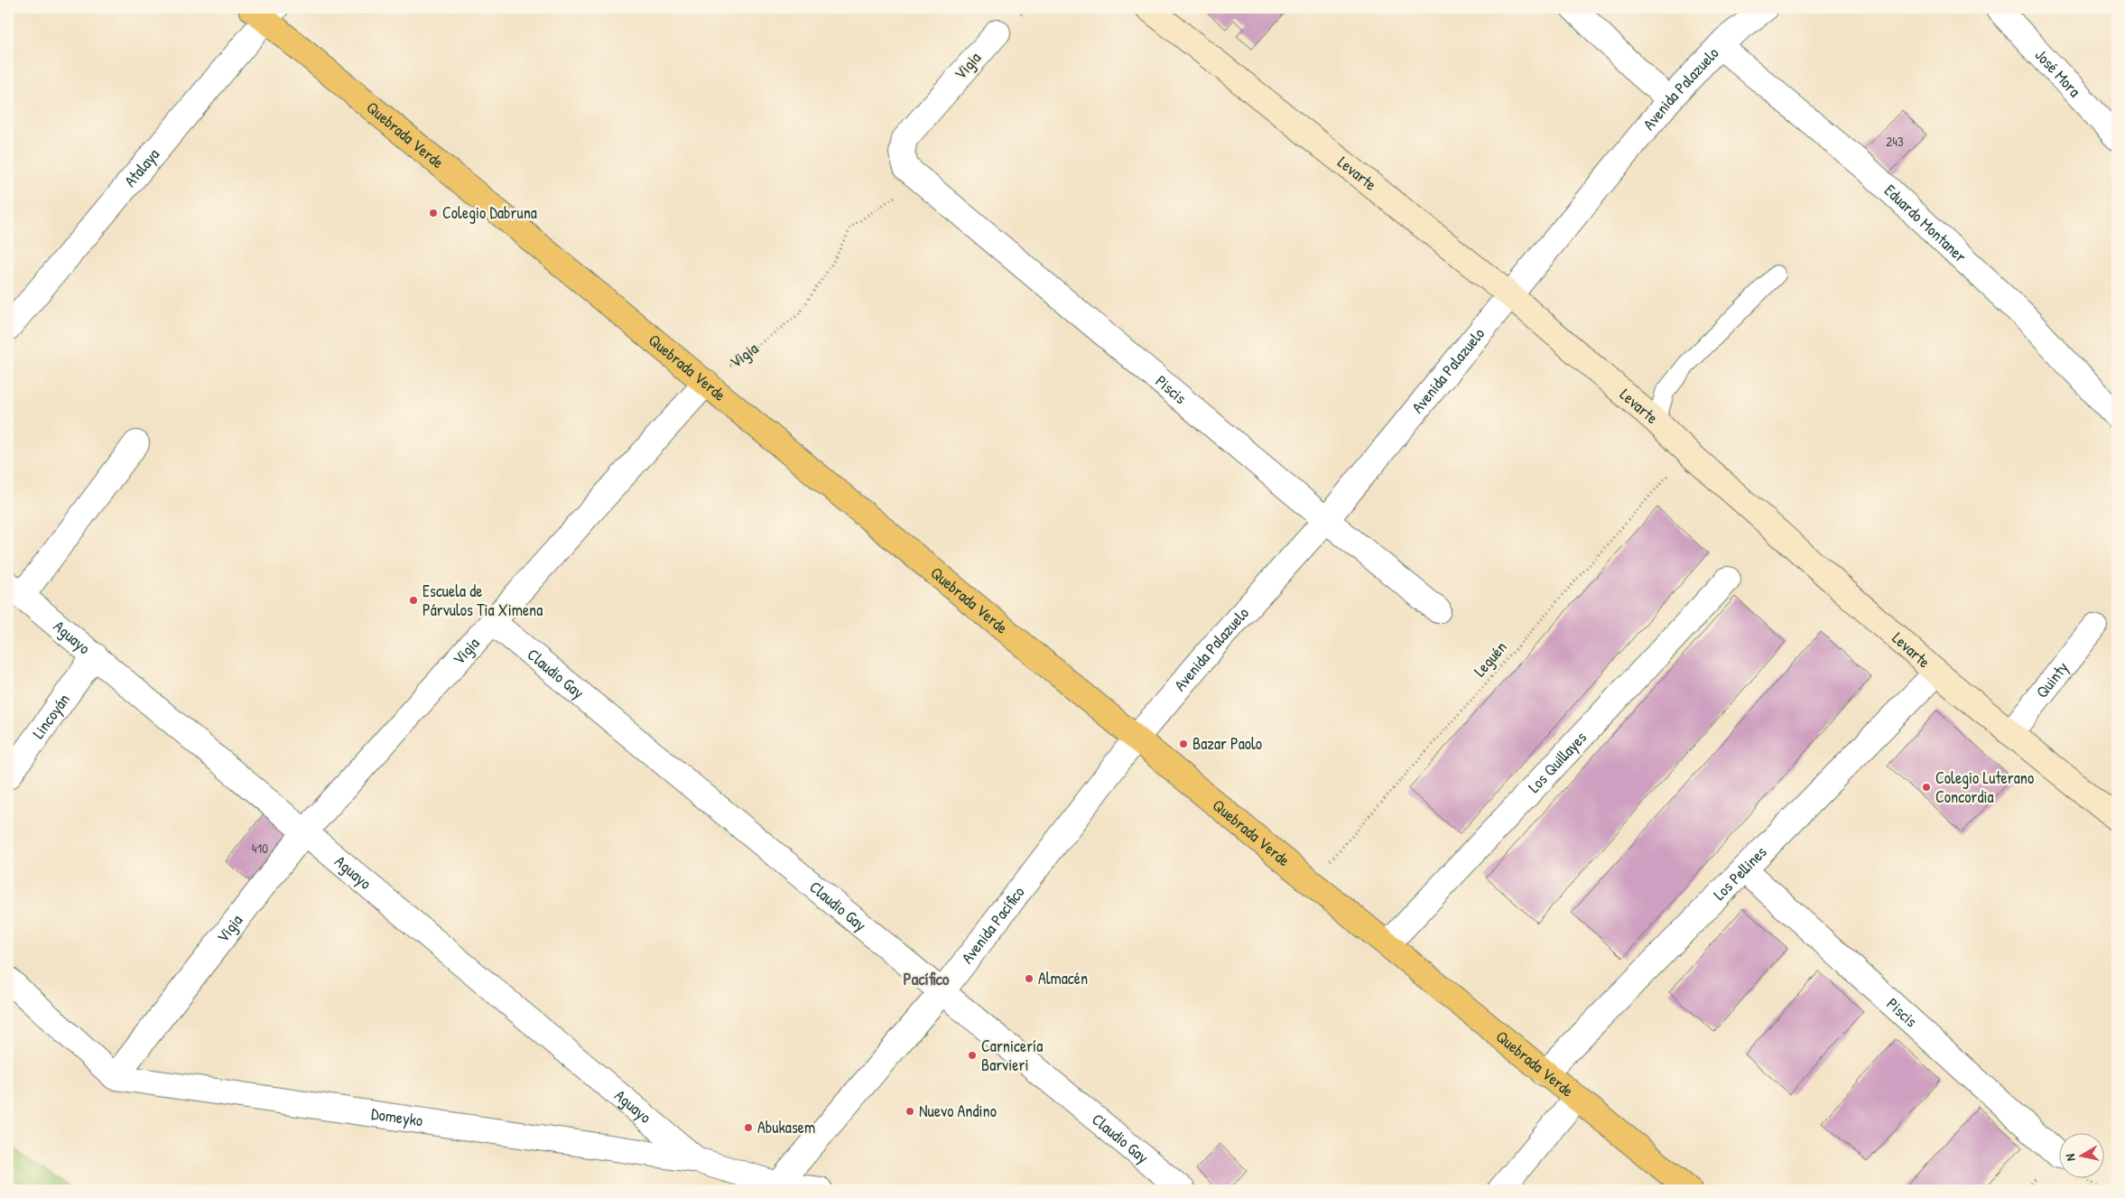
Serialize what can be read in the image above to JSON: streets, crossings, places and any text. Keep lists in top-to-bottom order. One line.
{"streets":{"main road":["Quebrada Verde","Levarte"],"street":["Vigia","José Mora","Avenida Palazuelo","Atalaya","Eduardo Montaner","Piscis","Aguayo","Claudio Gay","Quinty","Lincoyán","Los Quillayes","Los Pellines","Avenida Pacífico","Domeyko"],"path":["Leguén"]},"crossings":[["Vigia","Quebrada Verde"],["Vigia","Piscis"],["Vigia","Aguayo"],["Vigia","Claudio Gay"],["Vigia","Domeyko"],["Avenida Palazuelo","Quebrada Verde"],["Avenida Palazuelo","Levarte"],["Avenida Palazuelo","Eduardo Montaner"],["Avenida Palazuelo","Piscis"],["Avenida Palazuelo","Avenida Pacífico"],["Quebrada Verde","Atalaya"],["Quebrada Verde","Leguén"],["Quebrada Verde","Los Quillayes"],["Quebrada Verde","Los Pellines"],["Quebrada Verde","Avenida Pacífico"],["Levarte","Leguén"],["Levarte","Quinty"],["Levarte","Los Pellines"],["Piscis","Los Pellines"],["Aguayo","Lincoyán"],["Aguayo","Domeyko"],["Claudio Gay","Avenida Pacífico"],["Avenida Pacífico","Domeyko"]],"districts":["Pacífico"],"places":["Colegio Dabruna","Escuela de Párvulos Tia Ximena","Bazar Paolo","Colegio Luterano Concordia","Almacén","Carnicería Barvieri","Nuevo Andino","Abukasem"],"house_numbers":["243","410"],"north":"left"}
